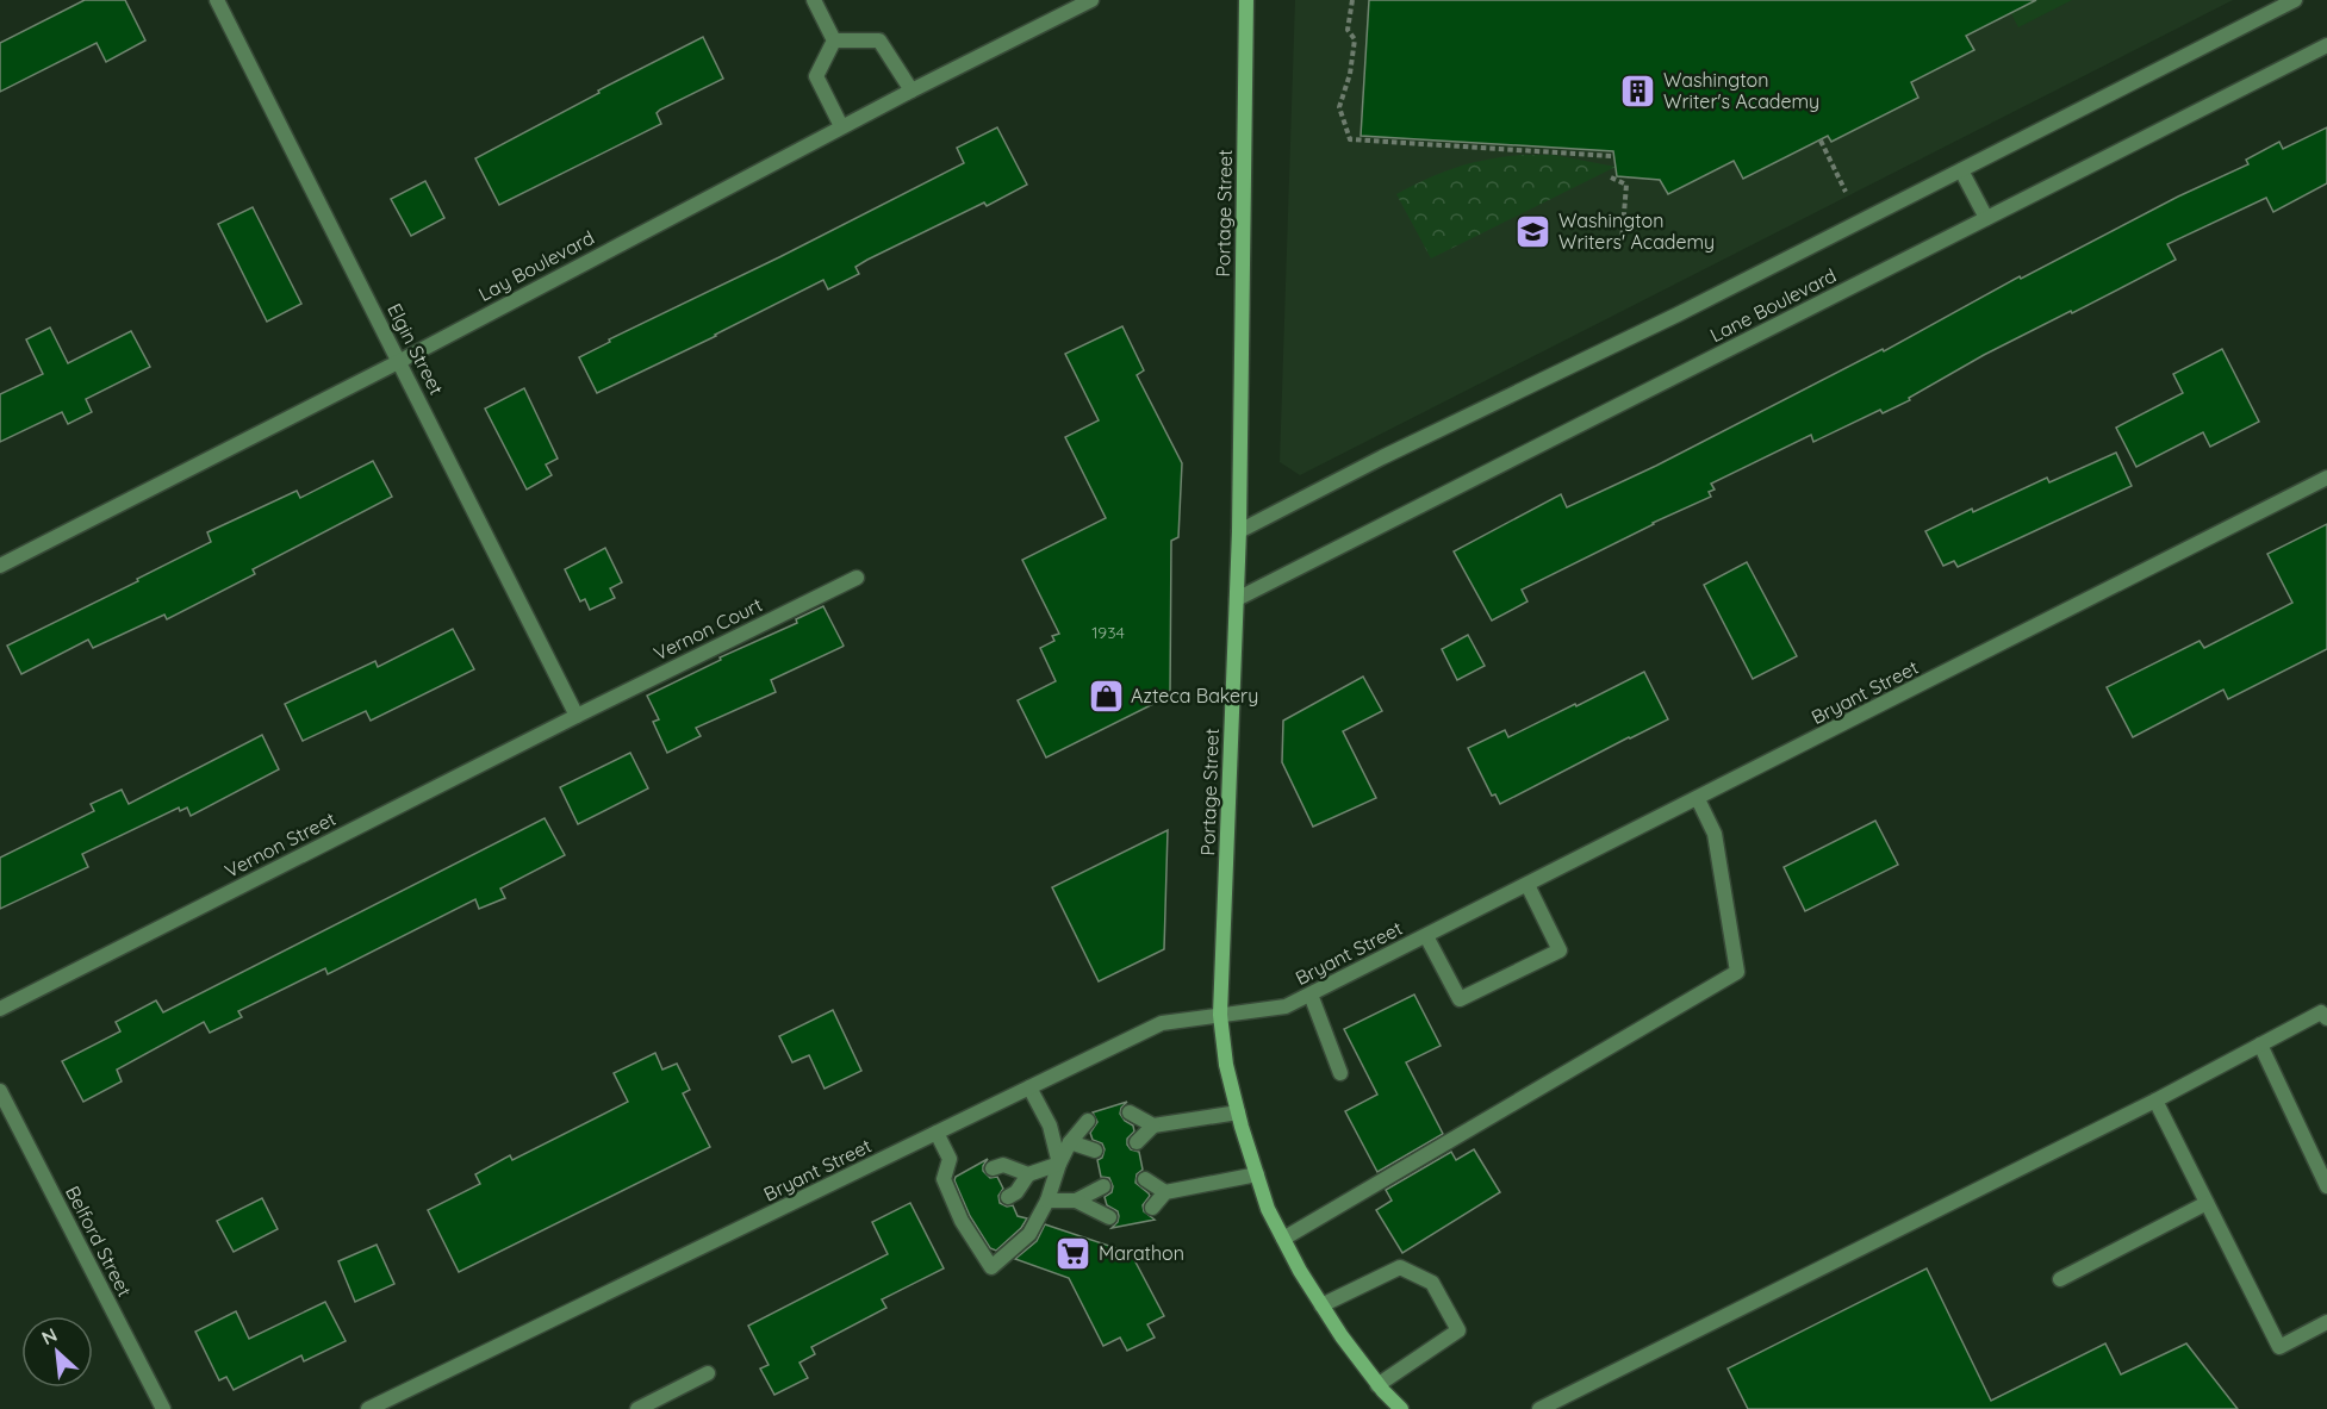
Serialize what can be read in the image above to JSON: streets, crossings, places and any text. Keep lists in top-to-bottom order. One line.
{"streets":{"main road":["Portage Street"],"street":["Lay Boulevard","Lane Boulevard","Elgin Street","Vernon Court","Bryant Street","Vernon Street","Belford Street"]},"crossings":[["Portage Street","Lane Boulevard"],["Portage Street","Bryant Street"],["Lay Boulevard","Elgin Street"],["Elgin Street","Vernon Court"],["Elgin Street","Vernon Street"],["Vernon Court","Vernon Street"]],"places":{"building":["Washington Writer's Academy"],"school or university":["Washington Writers' Academy"],"shop":["Azteca Bakery"],"supermarket":["Marathon"]},"house_numbers":["1934"],"north":"top left"}
